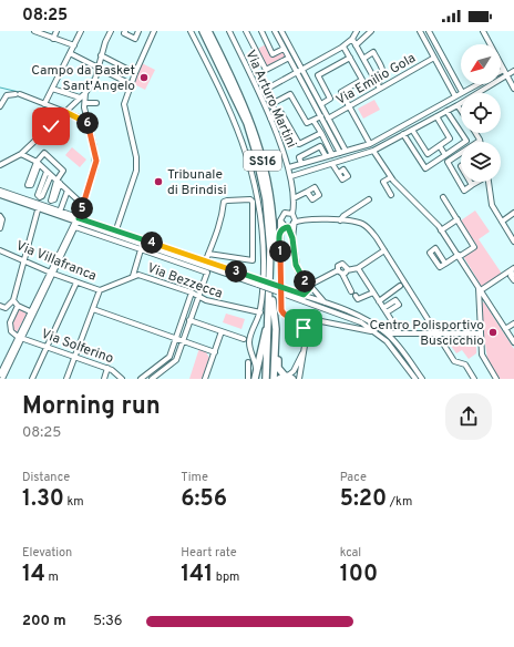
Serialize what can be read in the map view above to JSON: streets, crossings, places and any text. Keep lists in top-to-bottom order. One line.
{"streets":{"highway":["SS16"],"street":["Via Emilio Gola","Via Arturo Martini","Via Villafranca","Via Bezzecca","Via Solferino"]},"crossings":[["Via Villafranca","Via Bezzecca"]],"places":["Campo da Basket Sant'Angelo","Tribunale di Brindisi","Centro Polisportivo Buscicchio"],"north":"bottom left","page":{"status":"08:25","pins":["6","5","4","1","3","2"],"heading":["Morning run","08:25"],"stats":[["Distance","1.30 km"],["Time","6:56"],["Pace","5:20 /km"],["Elevation","14 m"],["Heart rate","141 bpm"],["kcal","100"]],"list":[{"name":"200 m","note":"5:36"}]}}
